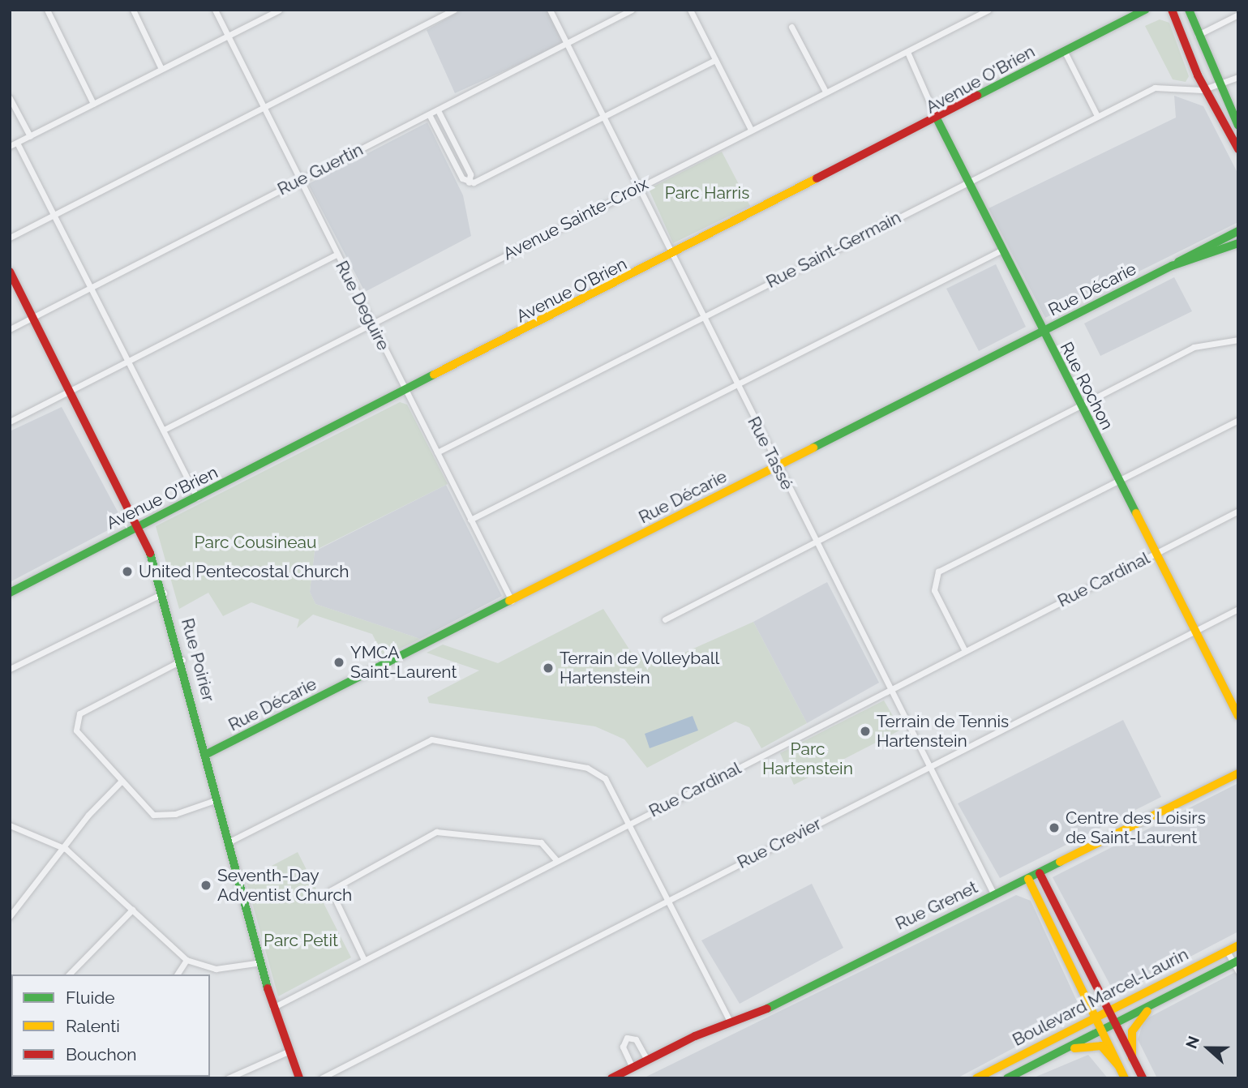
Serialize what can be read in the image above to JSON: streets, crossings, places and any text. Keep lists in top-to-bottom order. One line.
{"streets":{"street":["Avenue O'Brien","Rue Guertin","Avenue Sainte-Croix","Rue Saint-Germain","Rue Décarie","Rue Deguire","Rue Rochon","Rue Tassé","Rue Cardinal","Rue Poirier","Rue Crevier","Rue Grenet","Boulevard Marcel-Laurin"]},"crossings":[["Avenue O'Brien","Rue Deguire"],["Avenue O'Brien","Rue Rochon"],["Avenue O'Brien","Rue Tassé"],["Avenue O'Brien","Rue Poirier"],["Rue Guertin","Rue Deguire"],["Rue Guertin","Rue Tassé"],["Rue Guertin","Rue Poirier"],["Avenue Sainte-Croix","Rue Deguire"],["Avenue Sainte-Croix","Rue Rochon"],["Avenue Sainte-Croix","Rue Tassé"],["Rue Saint-Germain","Rue Deguire"],["Rue Saint-Germain","Rue Rochon"],["Rue Saint-Germain","Rue Tassé"],["Rue Décarie","Rue Deguire"],["Rue Décarie","Rue Rochon"],["Rue Décarie","Rue Tassé"],["Rue Décarie","Rue Poirier"],["Rue Rochon","Rue Cardinal"],["Rue Rochon","Rue Crevier"],["Rue Tassé","Rue Cardinal"],["Rue Tassé","Rue Crevier"],["Rue Tassé","Rue Grenet"],["Rue Cardinal","Rue Poirier"]],"parks":["Parc Harris","Parc Cousineau","Parc Hartenstein","Parc Petit"],"places":["United Pentecostal Church","YMCA Saint-Laurent","Terrain de Volleyball Hartenstein","Terrain de Tennis Hartenstein","Centre des Loisirs de Saint-Laurent","Seventh-Day Adventist Church"],"legend":["Fluide","Ralenti","Bouchon"],"north":"left"}
